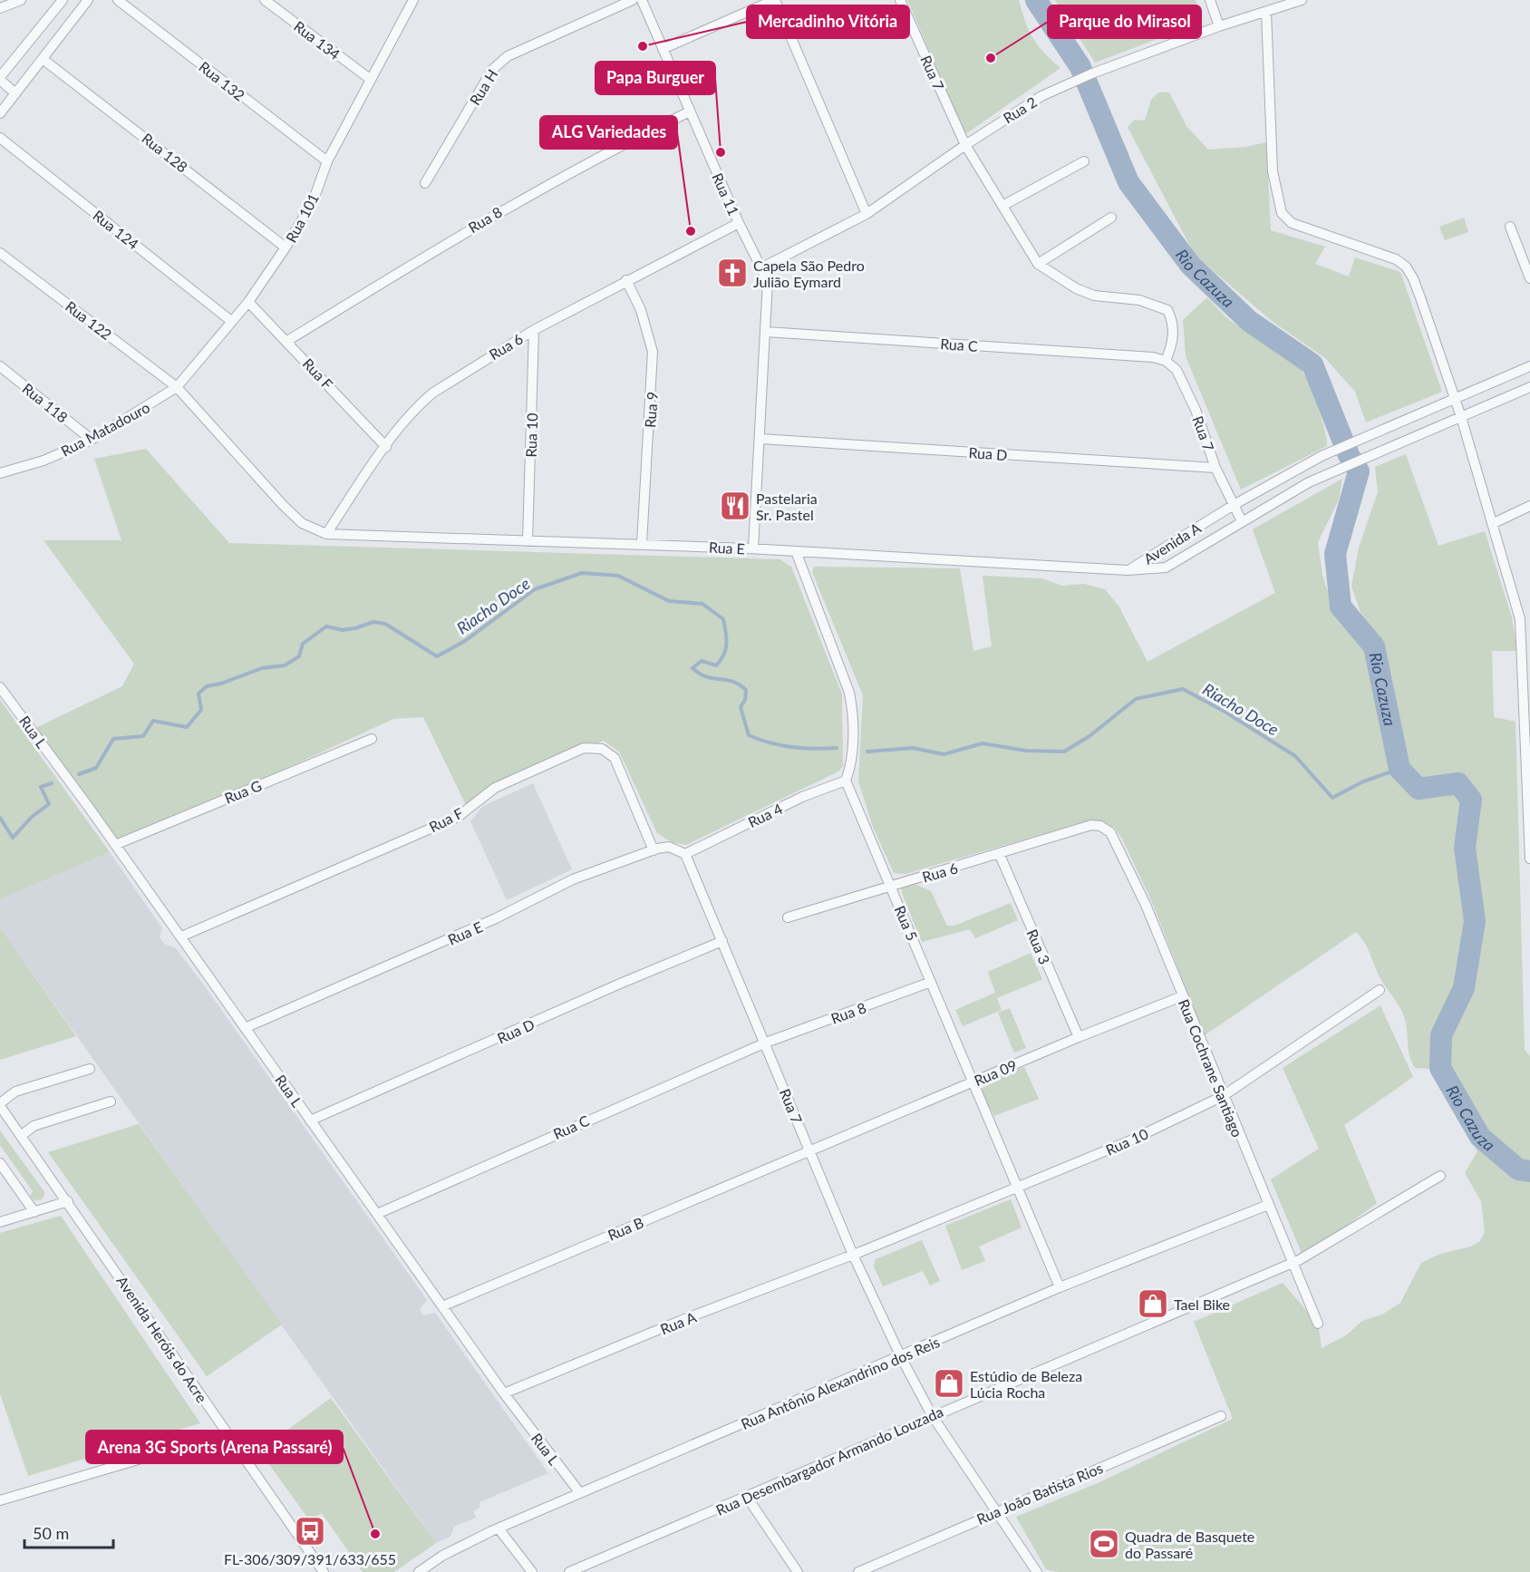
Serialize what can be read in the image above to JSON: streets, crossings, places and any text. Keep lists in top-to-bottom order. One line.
{"streets":{"street":["Rua 134","Rua 7","Rua 132","Rua H","Rua 2","Rua 128","Rua 11","Rua 101","Rua 8","Rua 124","Rua 122","Rua C","Rua 6","Rua F","Rua 118","Rua 9","Rua Matadouro","Rua 10","Rua D","Avenida A","Rua E","Rua L","Rua G","Rua 4","Rua 5","Rua 3","Rua Cochrane Santiago","Rua 09","Rua B","Rua A","Avenida Heróis do Acre","Rua Antônio Alexandrino dos Reis","Rua Desembargador Armando Louzada","Rua João Batista Rios"]},"crossings":[["Rua 134","Rua 101"],["Rua 7","Rua 2"],["Rua 7","Rua 8"],["Rua 7","Rua C"],["Rua 7","Rua 10"],["Rua 7","Rua D"],["Rua 7","Avenida A"],["Rua 7","Rua E"],["Rua 7","Rua 4"],["Rua 7","Rua 09"],["Rua 7","Rua B"],["Rua 7","Rua A"],["Rua 7","Rua Antônio Alexandrino dos Reis"],["Rua 7","Rua Desembargador Armando Louzada"],["Rua 7","Rua João Batista Rios"],["Rua 132","Rua 101"],["Rua 2","Rua 11"],["Rua 128","Rua 101"],["Rua 11","Rua 8"],["Rua 11","Rua 6"],["Rua 101","Rua 124"],["Rua 101","Rua 122"],["Rua 101","Rua F"],["Rua 101","Rua Matadouro"],["Rua 8","Rua C"],["Rua 8","Rua F"],["Rua 8","Rua 5"],["Rua 122","Rua Matadouro"],["Rua C","Rua L"],["Rua 6","Rua F"],["Rua 6","Rua 9"],["Rua 6","Rua 10"],["Rua 6","Rua E"],["Rua 6","Rua 5"],["Rua 6","Rua 3"],["Rua 6","Rua Cochrane Santiago"],["Rua F","Rua E"],["Rua F","Rua L"],["Rua 118","Rua Matadouro"],["Rua 9","Rua E"],["Rua 10","Rua E"],["Rua 10","Rua 5"],["Rua 10","Rua Cochrane Santiago"],["Rua 10","Rua A"],["Rua D","Rua L"],["Avenida A","Rua E"],["Rua E","Rua L"],["Rua E","Rua 4"],["Rua L","Rua G"],["Rua L","Rua B"],["Rua L","Rua A"],["Rua L","Rua Antônio Alexandrino dos Reis"],["Rua 4","Rua 5"],["Rua 5","Rua 09"],["Rua 5","Rua Antônio Alexandrino dos Reis"],["Rua 3","Rua 09"],["Rua Cochrane Santiago","Rua 09"],["Rua Cochrane Santiago","Rua Antônio Alexandrino dos Reis"],["Rua Cochrane Santiago","Rua Desembargador Armando Louzada"],["Rua 09","Rua B"]],"water":["Rio Cazuza","Riacho Doce"],"places":{"other":["Mercadinho Vitória","Parque do Mirasol","Papa Burguer","ALG Variedades","Arena 3G Sports (Arena Passaré)"],"church":["Capela São Pedro Julião Eymard"],"restaurant":["Pastelaria Sr. Pastel"],"shop":["Tael Bike","Estúdio de Beleza Lúcia Rocha"],"bus stop":["FL-306/309/391/633/655"],"sports":["Quadra de Basquete do Passaré"]},"scale_bar":"50 m"}
